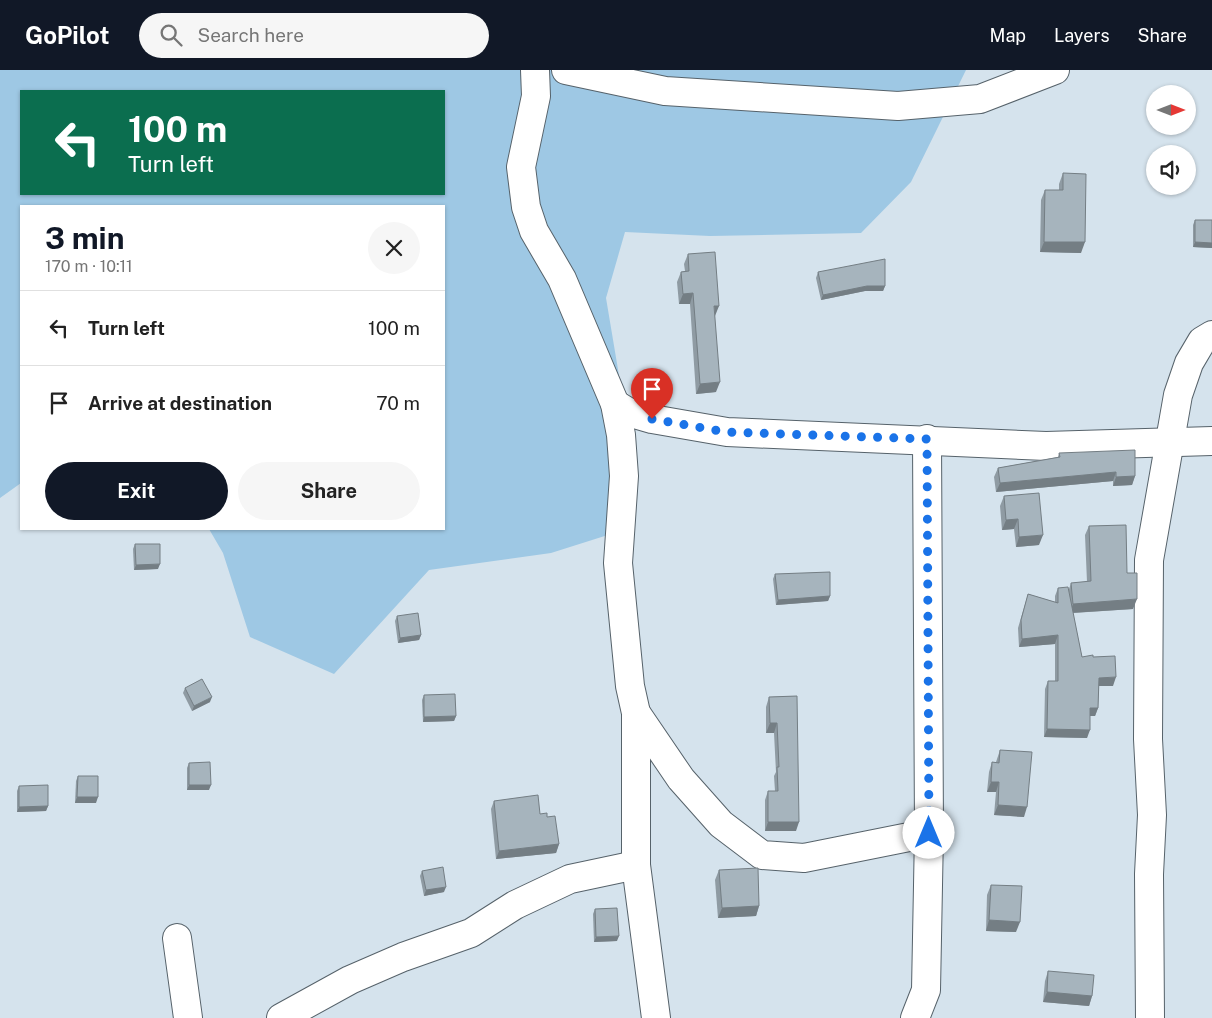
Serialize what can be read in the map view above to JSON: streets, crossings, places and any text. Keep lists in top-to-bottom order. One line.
{"north":"right","page":{"header":"GoPilot","search":"Search here","nav":["Map","Layers","Share"],"turn":["100 m","Turn left"],"heading":["3 min","170 m · 10:11"],"list":[{"name":"Turn left","value":"100 m"},{"name":"Arrive at destination","value":"70 m"}],"buttons":["Exit","Share"]}}
